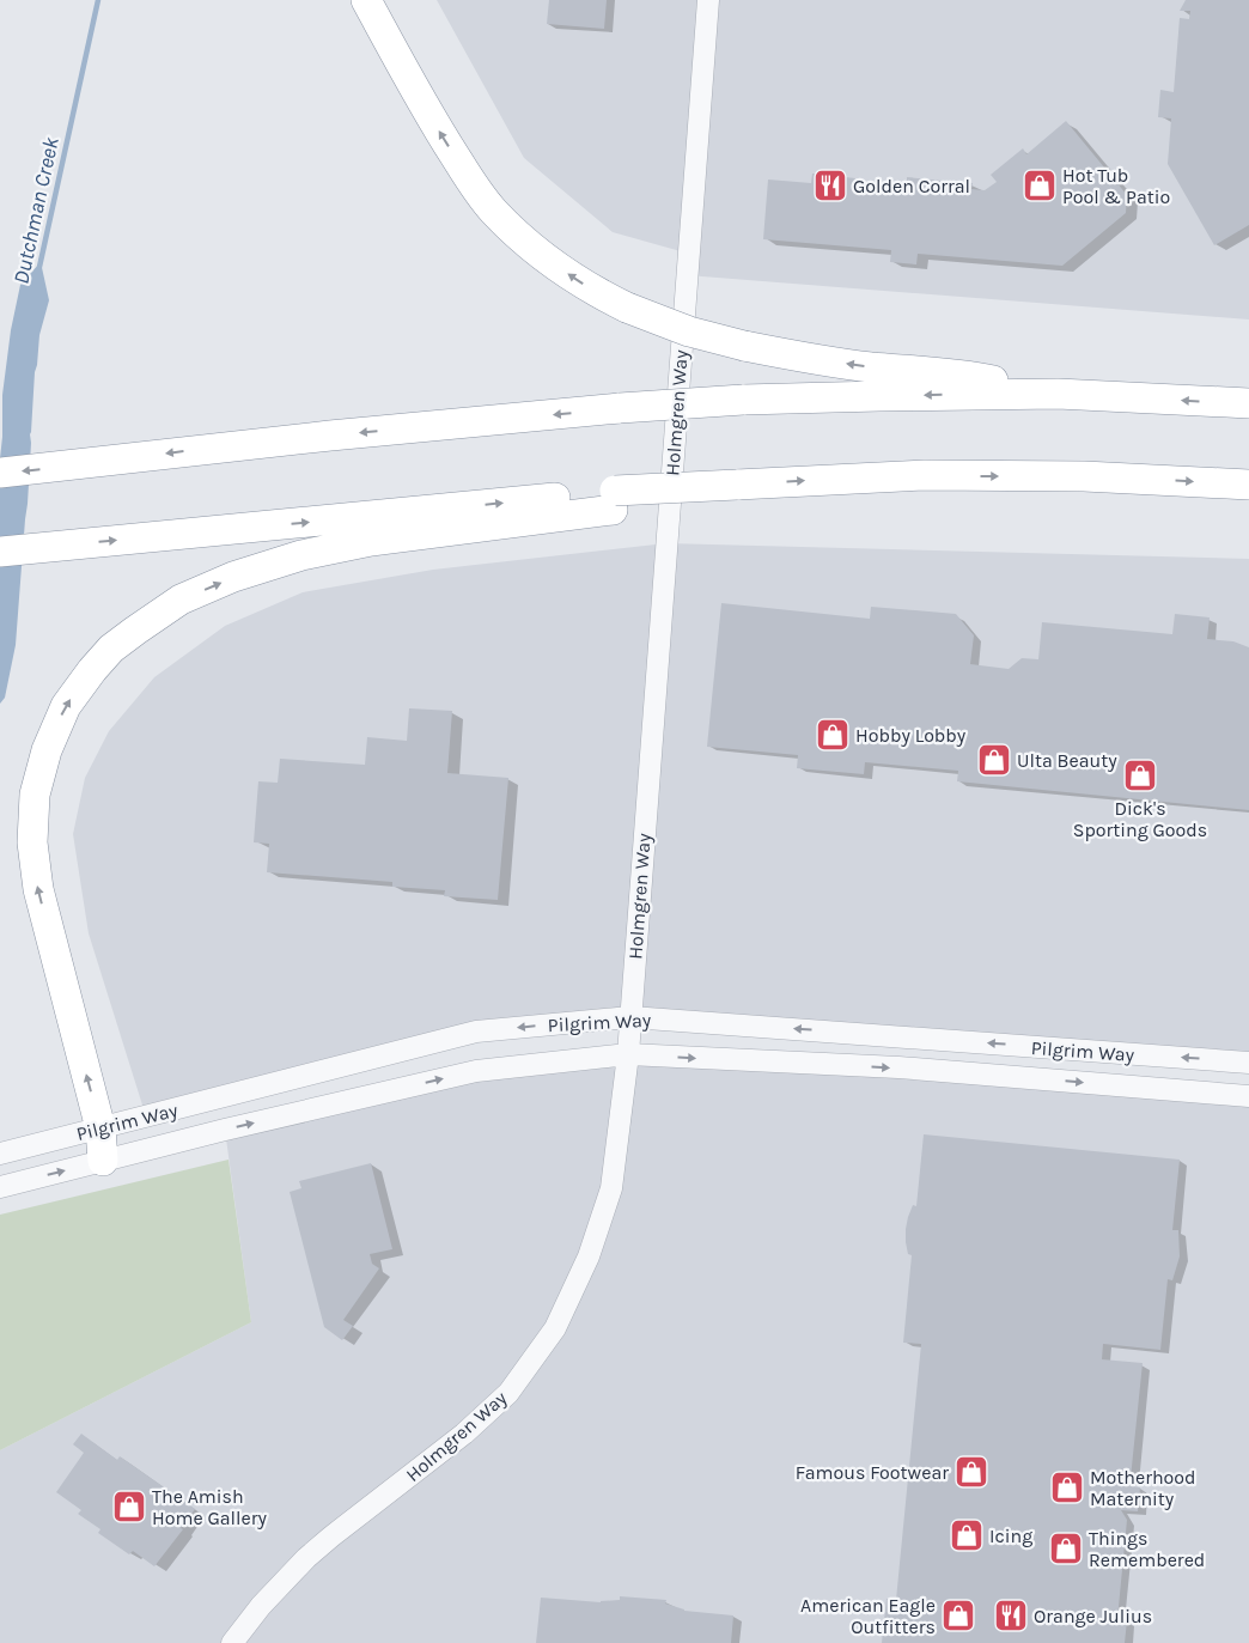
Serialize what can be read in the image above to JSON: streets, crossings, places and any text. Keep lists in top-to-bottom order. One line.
{"streets":{"street":["Holmgren Way","Pilgrim Way"]},"crossings":[["Holmgren Way","Pilgrim Way"]],"water":["Dutchman Creek"],"places":{"restaurant":["Golden Corral","Orange Julius"],"shop":["Hot Tub Pool & Patio","Hobby Lobby","Ulta Beauty","Dick's Sporting Goods","Famous Footwear","Motherhood Maternity","The Amish Home Gallery","Icing","Things Remembered","American Eagle Outfitters"]}}
